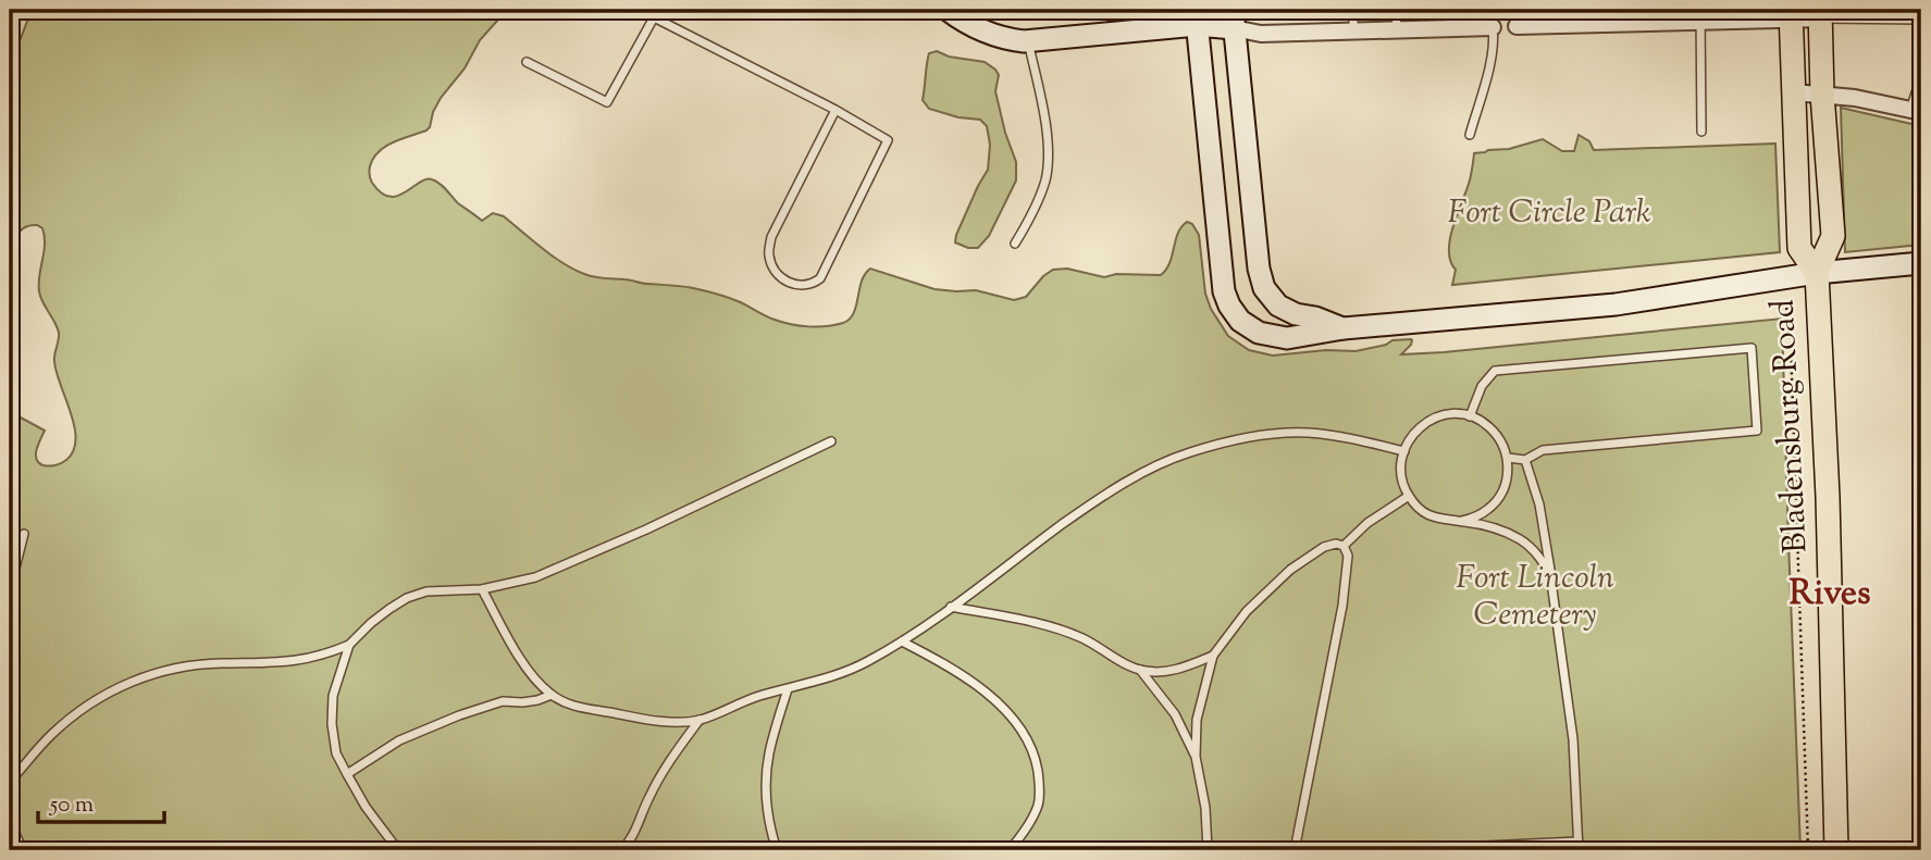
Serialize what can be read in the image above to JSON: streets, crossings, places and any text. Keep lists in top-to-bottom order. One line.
{"streets":{"main road":["Bladensburg Road"]},"districts":["Rives"],"parks":["Fort Circle Park","Fort Lincoln Cemetery"],"scale_bar":"50 m"}
